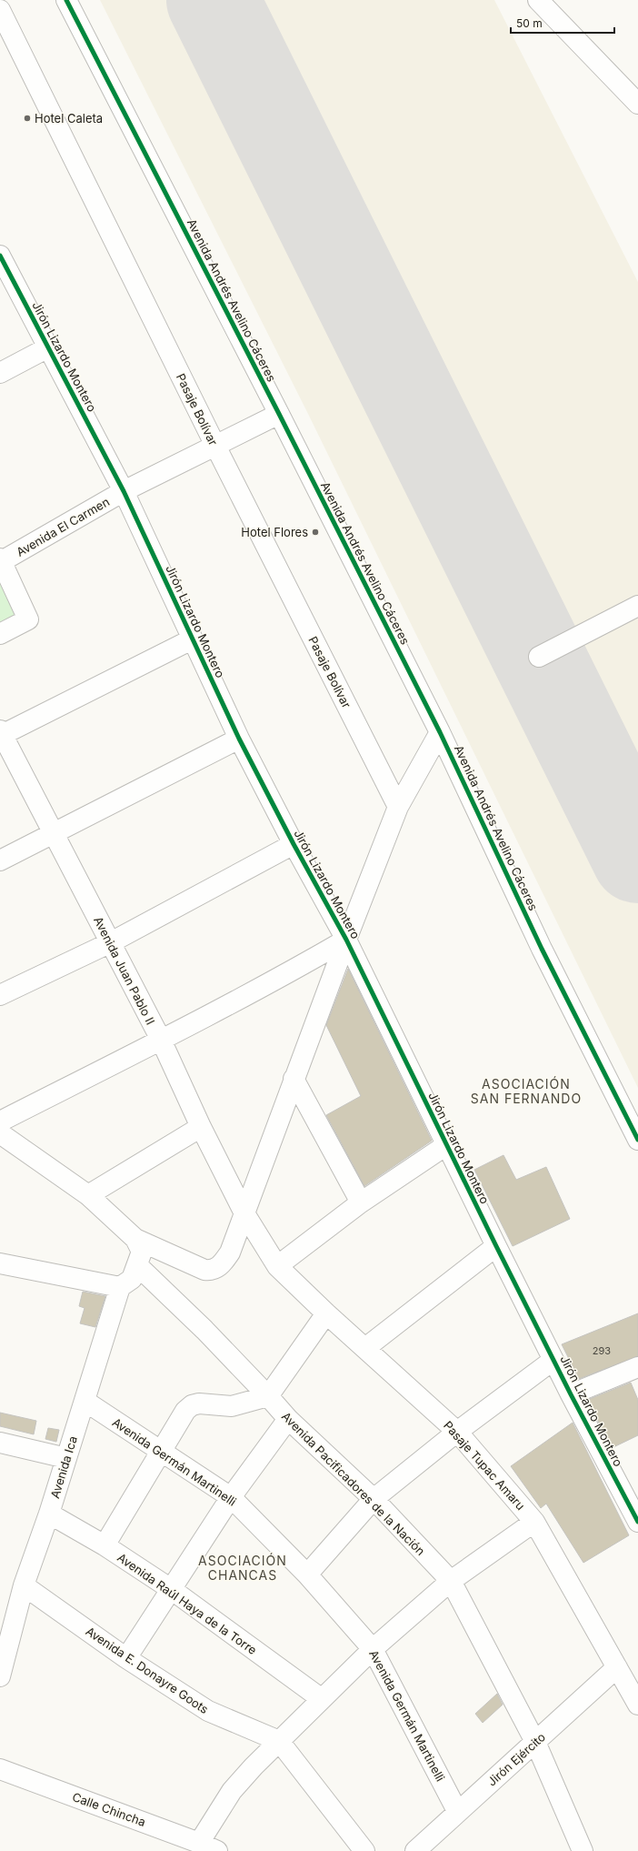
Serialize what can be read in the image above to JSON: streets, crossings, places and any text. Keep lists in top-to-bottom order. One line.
{"streets":{"street":["Avenida Andrés Avelino Cáceres","Jirón Lizardo Montero","Pasaje Bolívar","Avenida El Carmen","Avenida Juan Pablo II","Avenida Germán Martinelli","Pasaje Tupac Amaru","Avenida Ica","Avenida Pacificadores de la Nación","Avenida Raúl Haya de la Torre","Avenida E. Donayre Goots","Jirón Ejército","Calle Chincha"]},"crossings":[["Avenida Andrés Avelino Cáceres","Avenida El Carmen"],["Jirón Lizardo Montero","Avenida El Carmen"],["Pasaje Bolívar","Avenida El Carmen"],["Avenida Juan Pablo II","Pasaje Tupac Amaru"],["Avenida Germán Martinelli","Avenida Ica"],["Avenida Germán Martinelli","Jirón Ejército"],["Pasaje Tupac Amaru","Jirón Ejército"],["Avenida Ica","Avenida Raúl Haya de la Torre"],["Avenida Ica","Avenida E. Donayre Goots"],["Avenida Pacificadores de la Nación","Jirón Ejército"]],"districts":["ASOCIACIÓN SAN FERNANDO","ASOCIACIÓN CHANCAS"],"places":["Hotel Caleta","Hotel Flores"],"house_numbers":["293"],"scale_bar":"50 m"}
